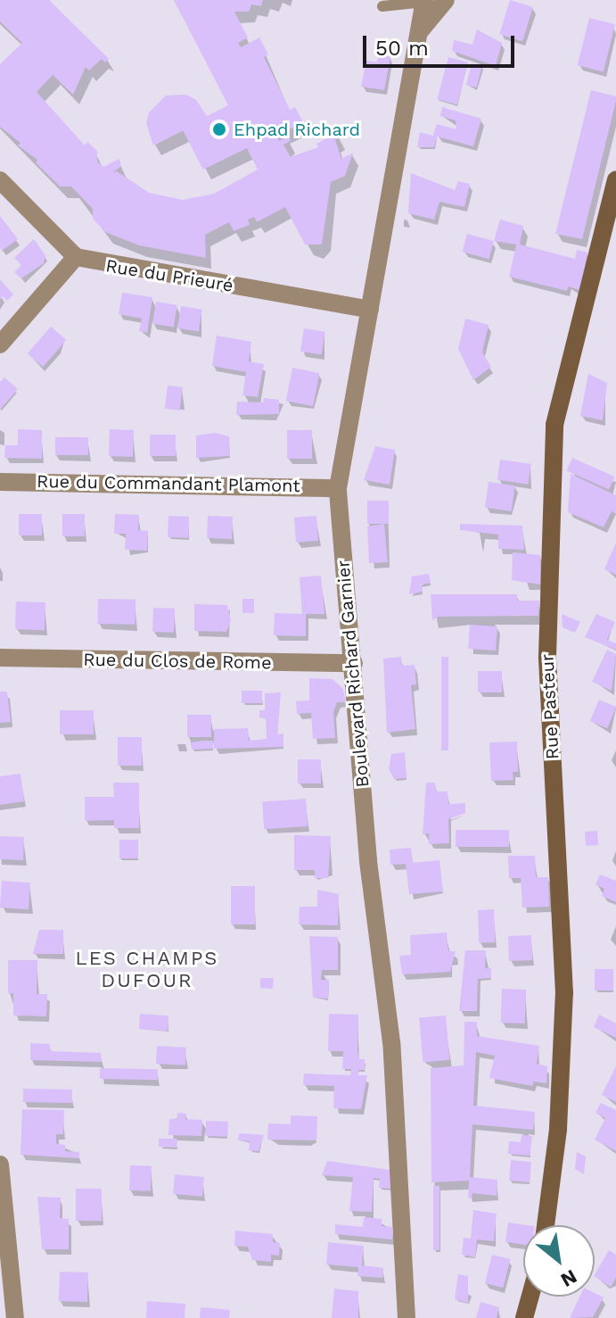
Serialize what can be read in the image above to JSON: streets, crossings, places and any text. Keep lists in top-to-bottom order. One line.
{"streets":{"main road":["Rue Pasteur"],"street":["Rue du Prieuré","Rue du Commandant Plamont","Rue du Clos de Rome","Boulevard Richard Garnier"]},"crossings":[["Rue du Prieuré","Boulevard Richard Garnier"],["Rue du Commandant Plamont","Boulevard Richard Garnier"],["Rue du Clos de Rome","Boulevard Richard Garnier"]],"districts":["LES CHAMPS DUFOUR"],"places":["Ehpad Richard"],"scale_bar":"50 m","north":"bottom right"}
